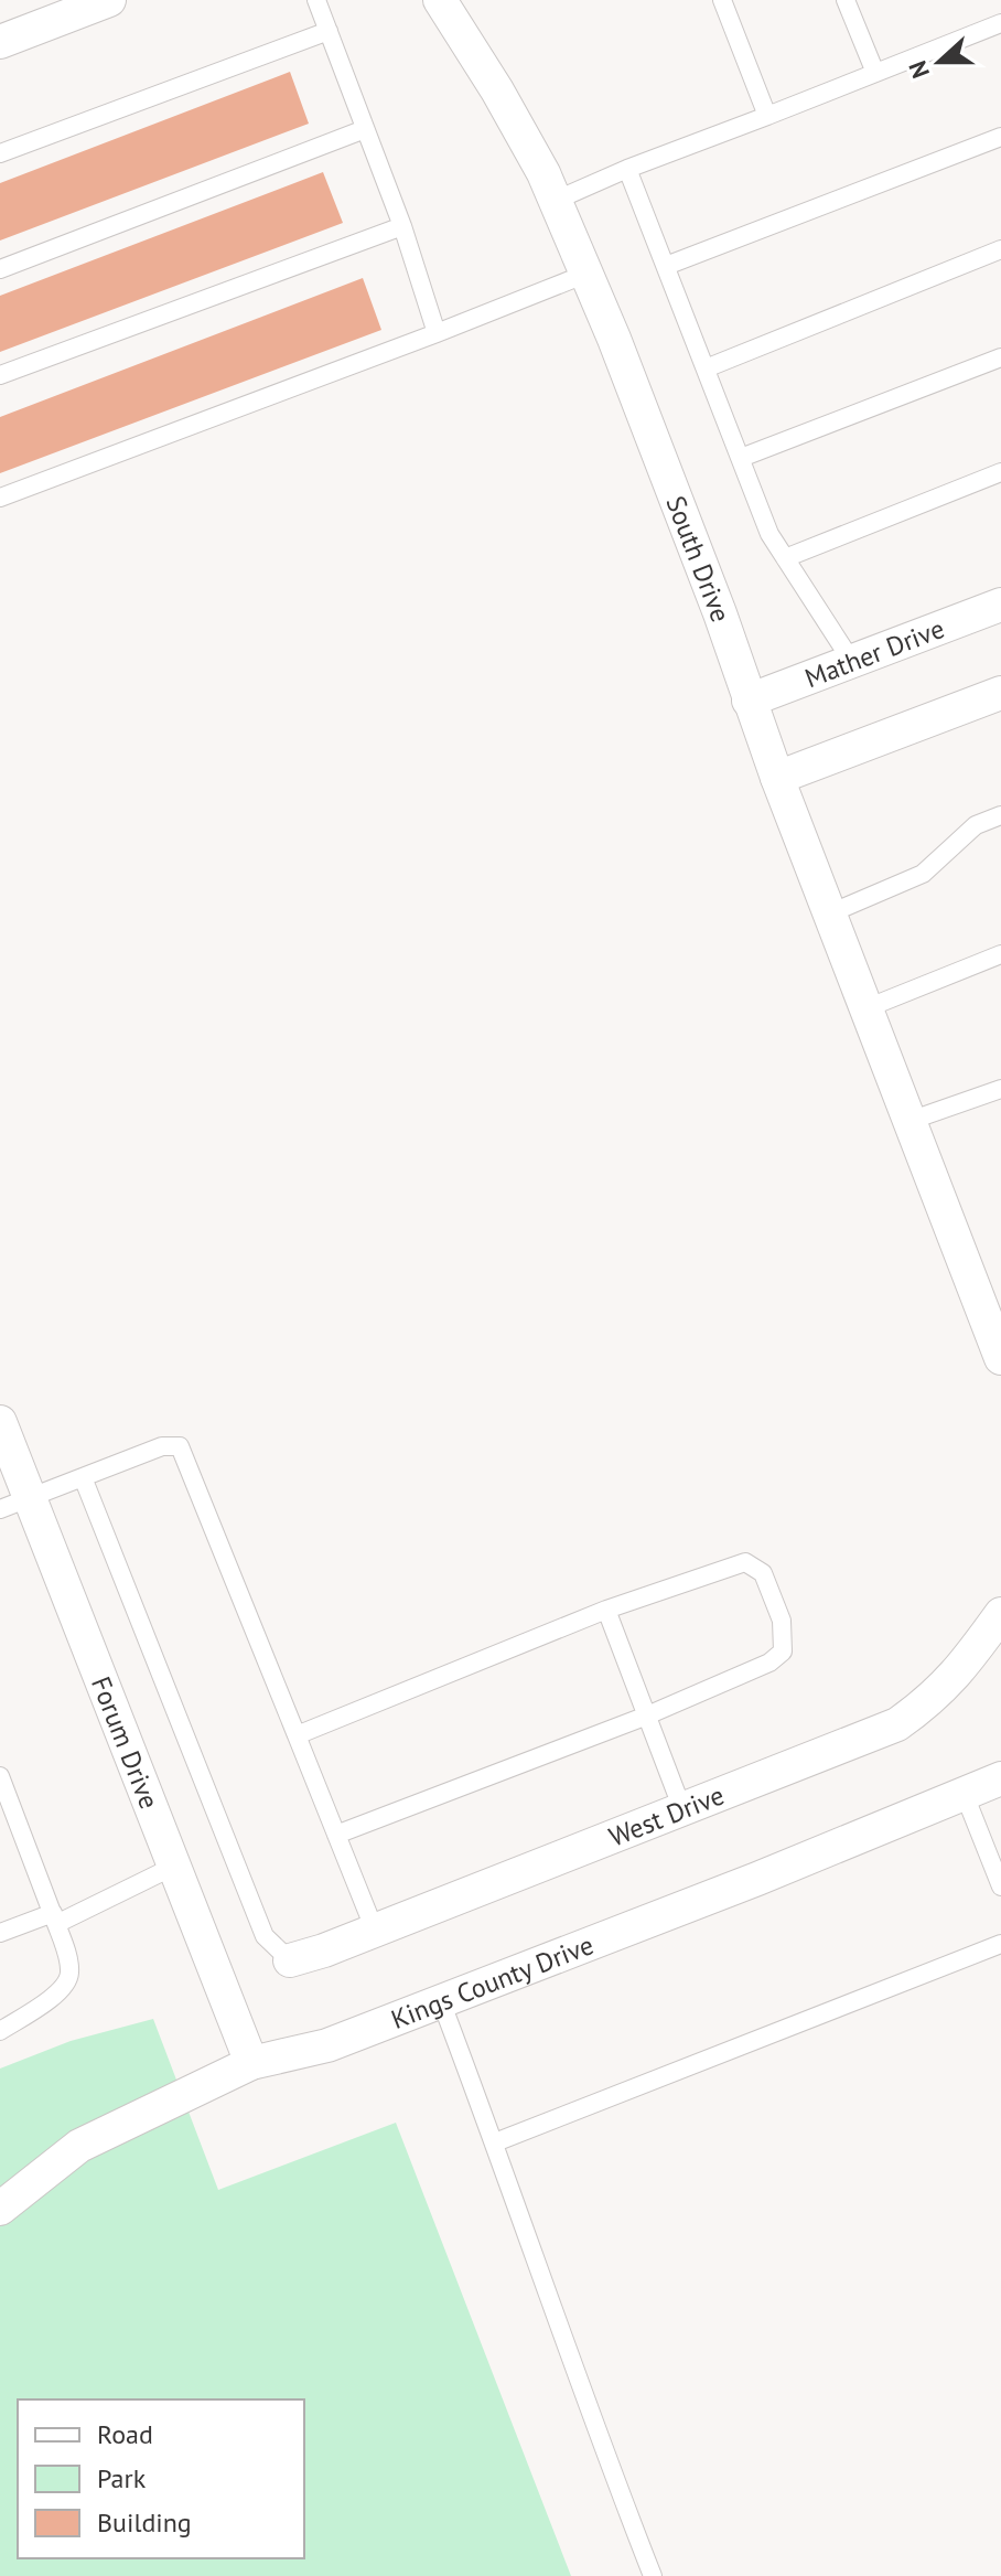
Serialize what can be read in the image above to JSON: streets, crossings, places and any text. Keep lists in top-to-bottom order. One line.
{"streets":{"street":["South Drive","Mather Drive","Forum Drive","West Drive","Kings County Drive"]},"crossings":[["South Drive","Mather Drive"],["Forum Drive","Kings County Drive"]],"legend":["Road","Park","Building"],"north":"left"}
